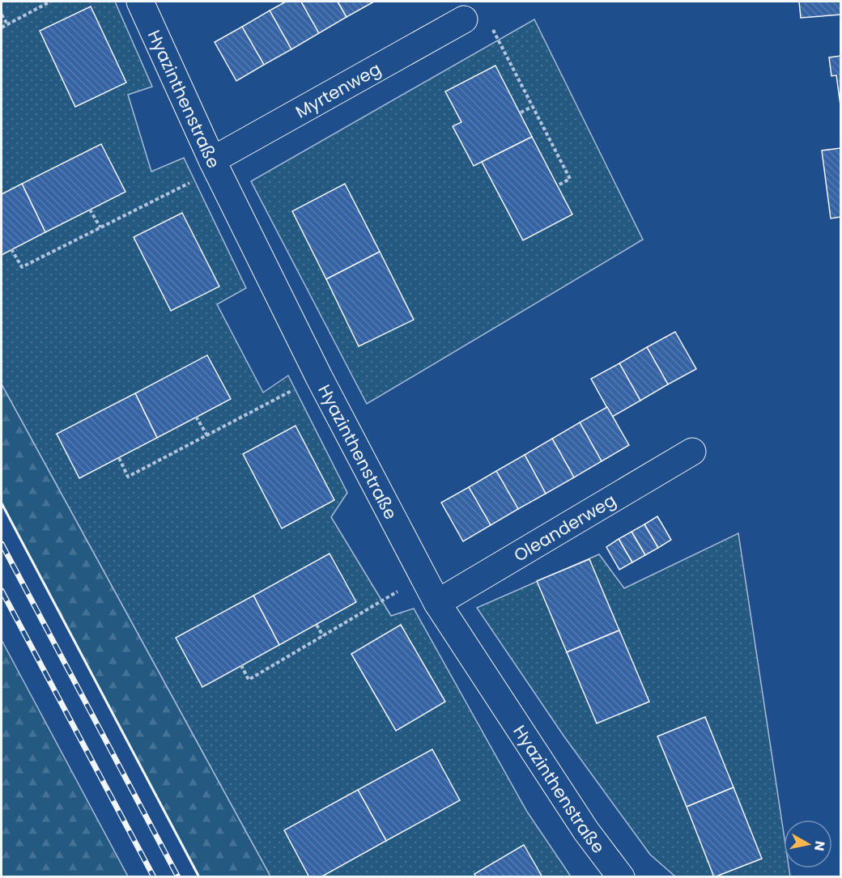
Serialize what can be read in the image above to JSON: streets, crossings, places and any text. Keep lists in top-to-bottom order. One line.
{"streets":{"street":["Myrtenweg","Hyazinthenstraße","Oleanderweg"]},"crossings":[["Myrtenweg","Hyazinthenstraße"],["Hyazinthenstraße","Oleanderweg"]],"north":"right"}
